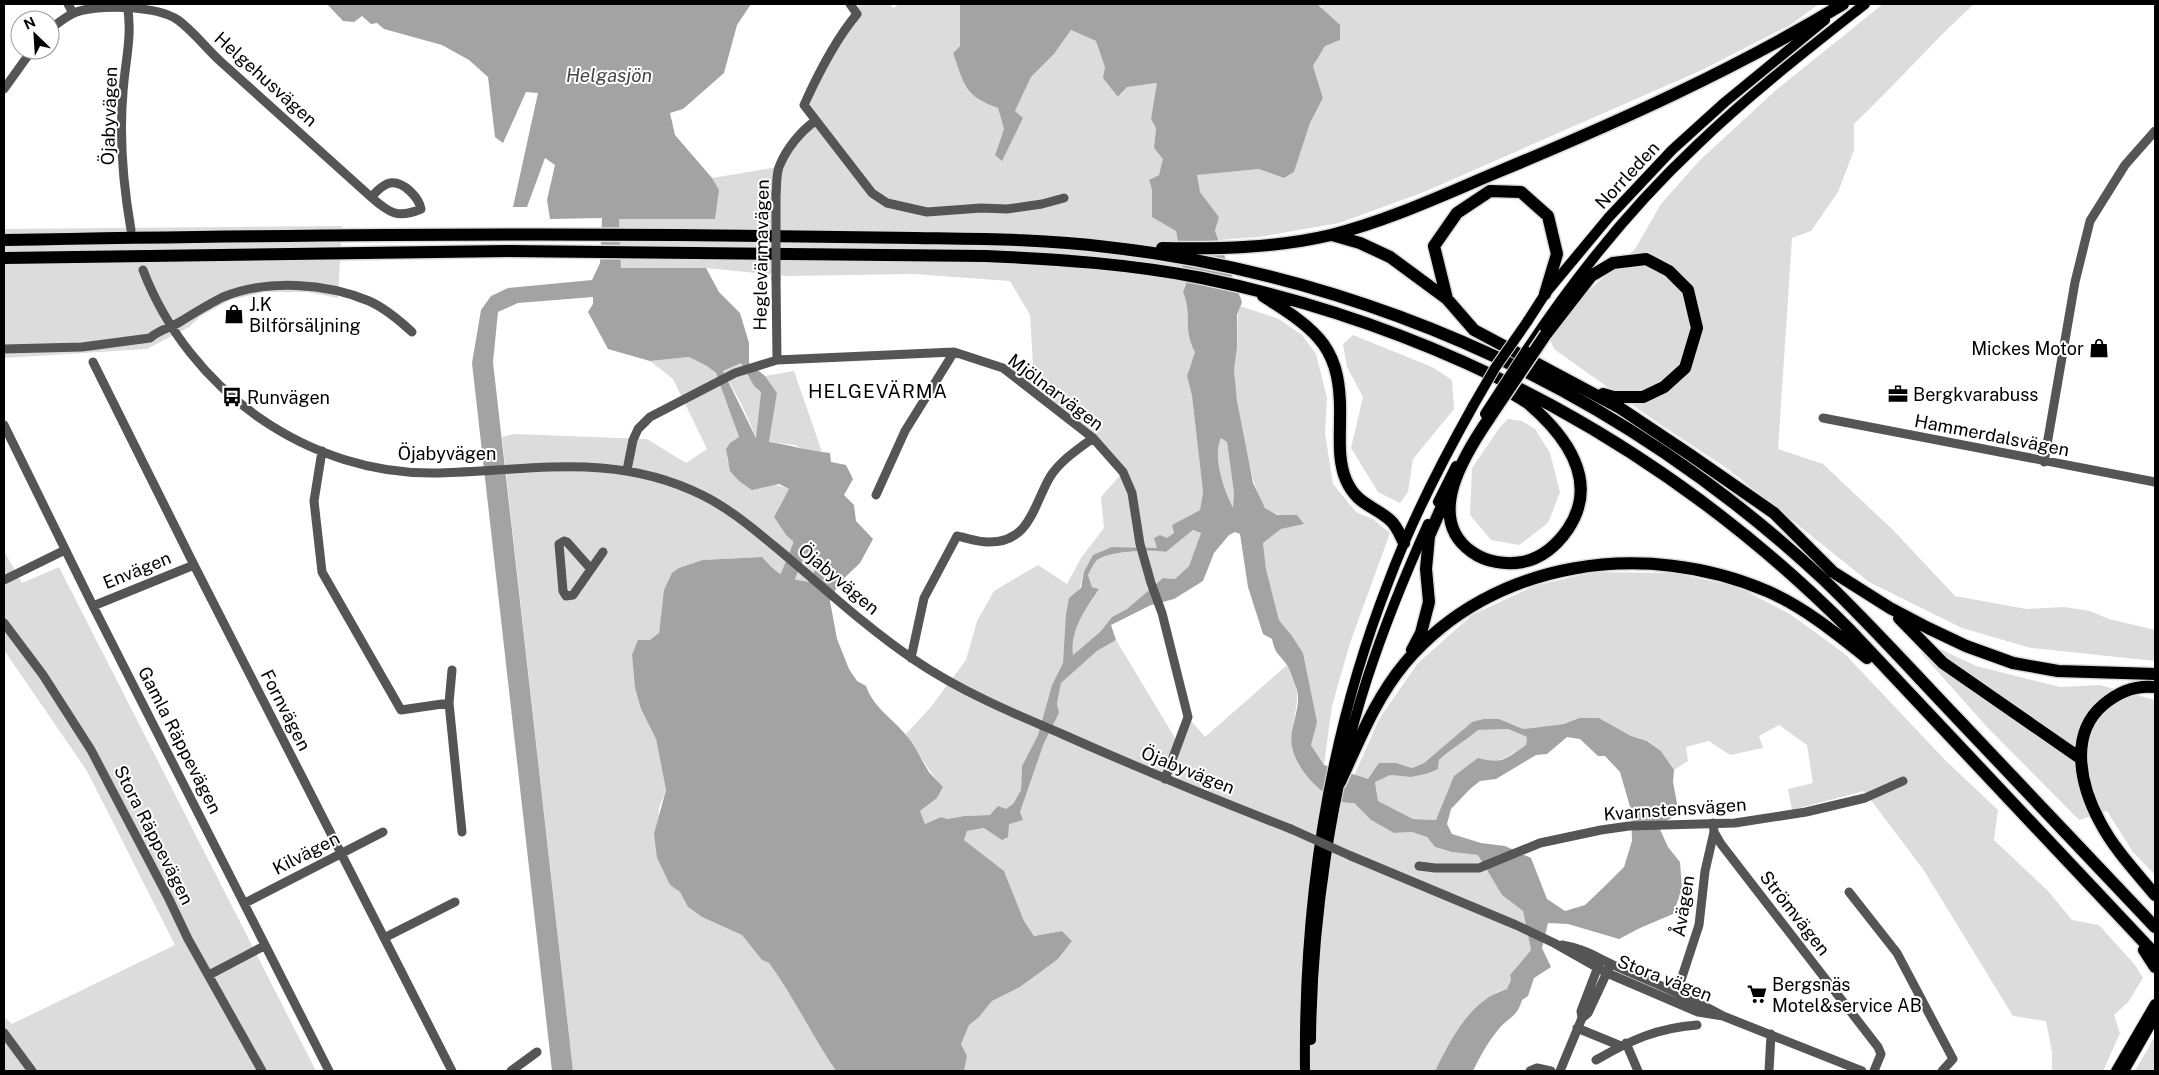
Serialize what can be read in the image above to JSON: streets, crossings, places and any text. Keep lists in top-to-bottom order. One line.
{"streets":{"main road":["Norrleden"],"street":["Helgehusvägen","Öjabyvägen","Heglevärmavägen","Mjölnarvägen","Hammerdalsvägen","Envägen","Fornvägen","Gamla Räppevägen","Kvarnstensvägen","Stora Räppevägen","Kilvägen","Åvägen","Strömvägen","Stora vägen"]},"crossings":[["Helgehusvägen","Öjabyvägen"],["Öjabyvägen","Mjölnarvägen"],["Öjabyvägen","Stora vägen"],["Heglevärmavägen","Mjölnarvägen"],["Envägen","Fornvägen"],["Envägen","Gamla Räppevägen"],["Fornvägen","Kilvägen"],["Gamla Räppevägen","Kilvägen"],["Kvarnstensvägen","Åvägen"],["Kvarnstensvägen","Strömvägen"],["Åvägen","Strömvägen"]],"districts":["HELGEVÄRMA"],"water":["Helgasjön"],"places":{"shop":["J.K Bilförsäljning","Mickes Motor"],"office":["Bergkvarabuss"],"bus stop":["Runvägen"],"supermarket":["Bergsnäs Motel&service AB"]},"north":"top left"}
